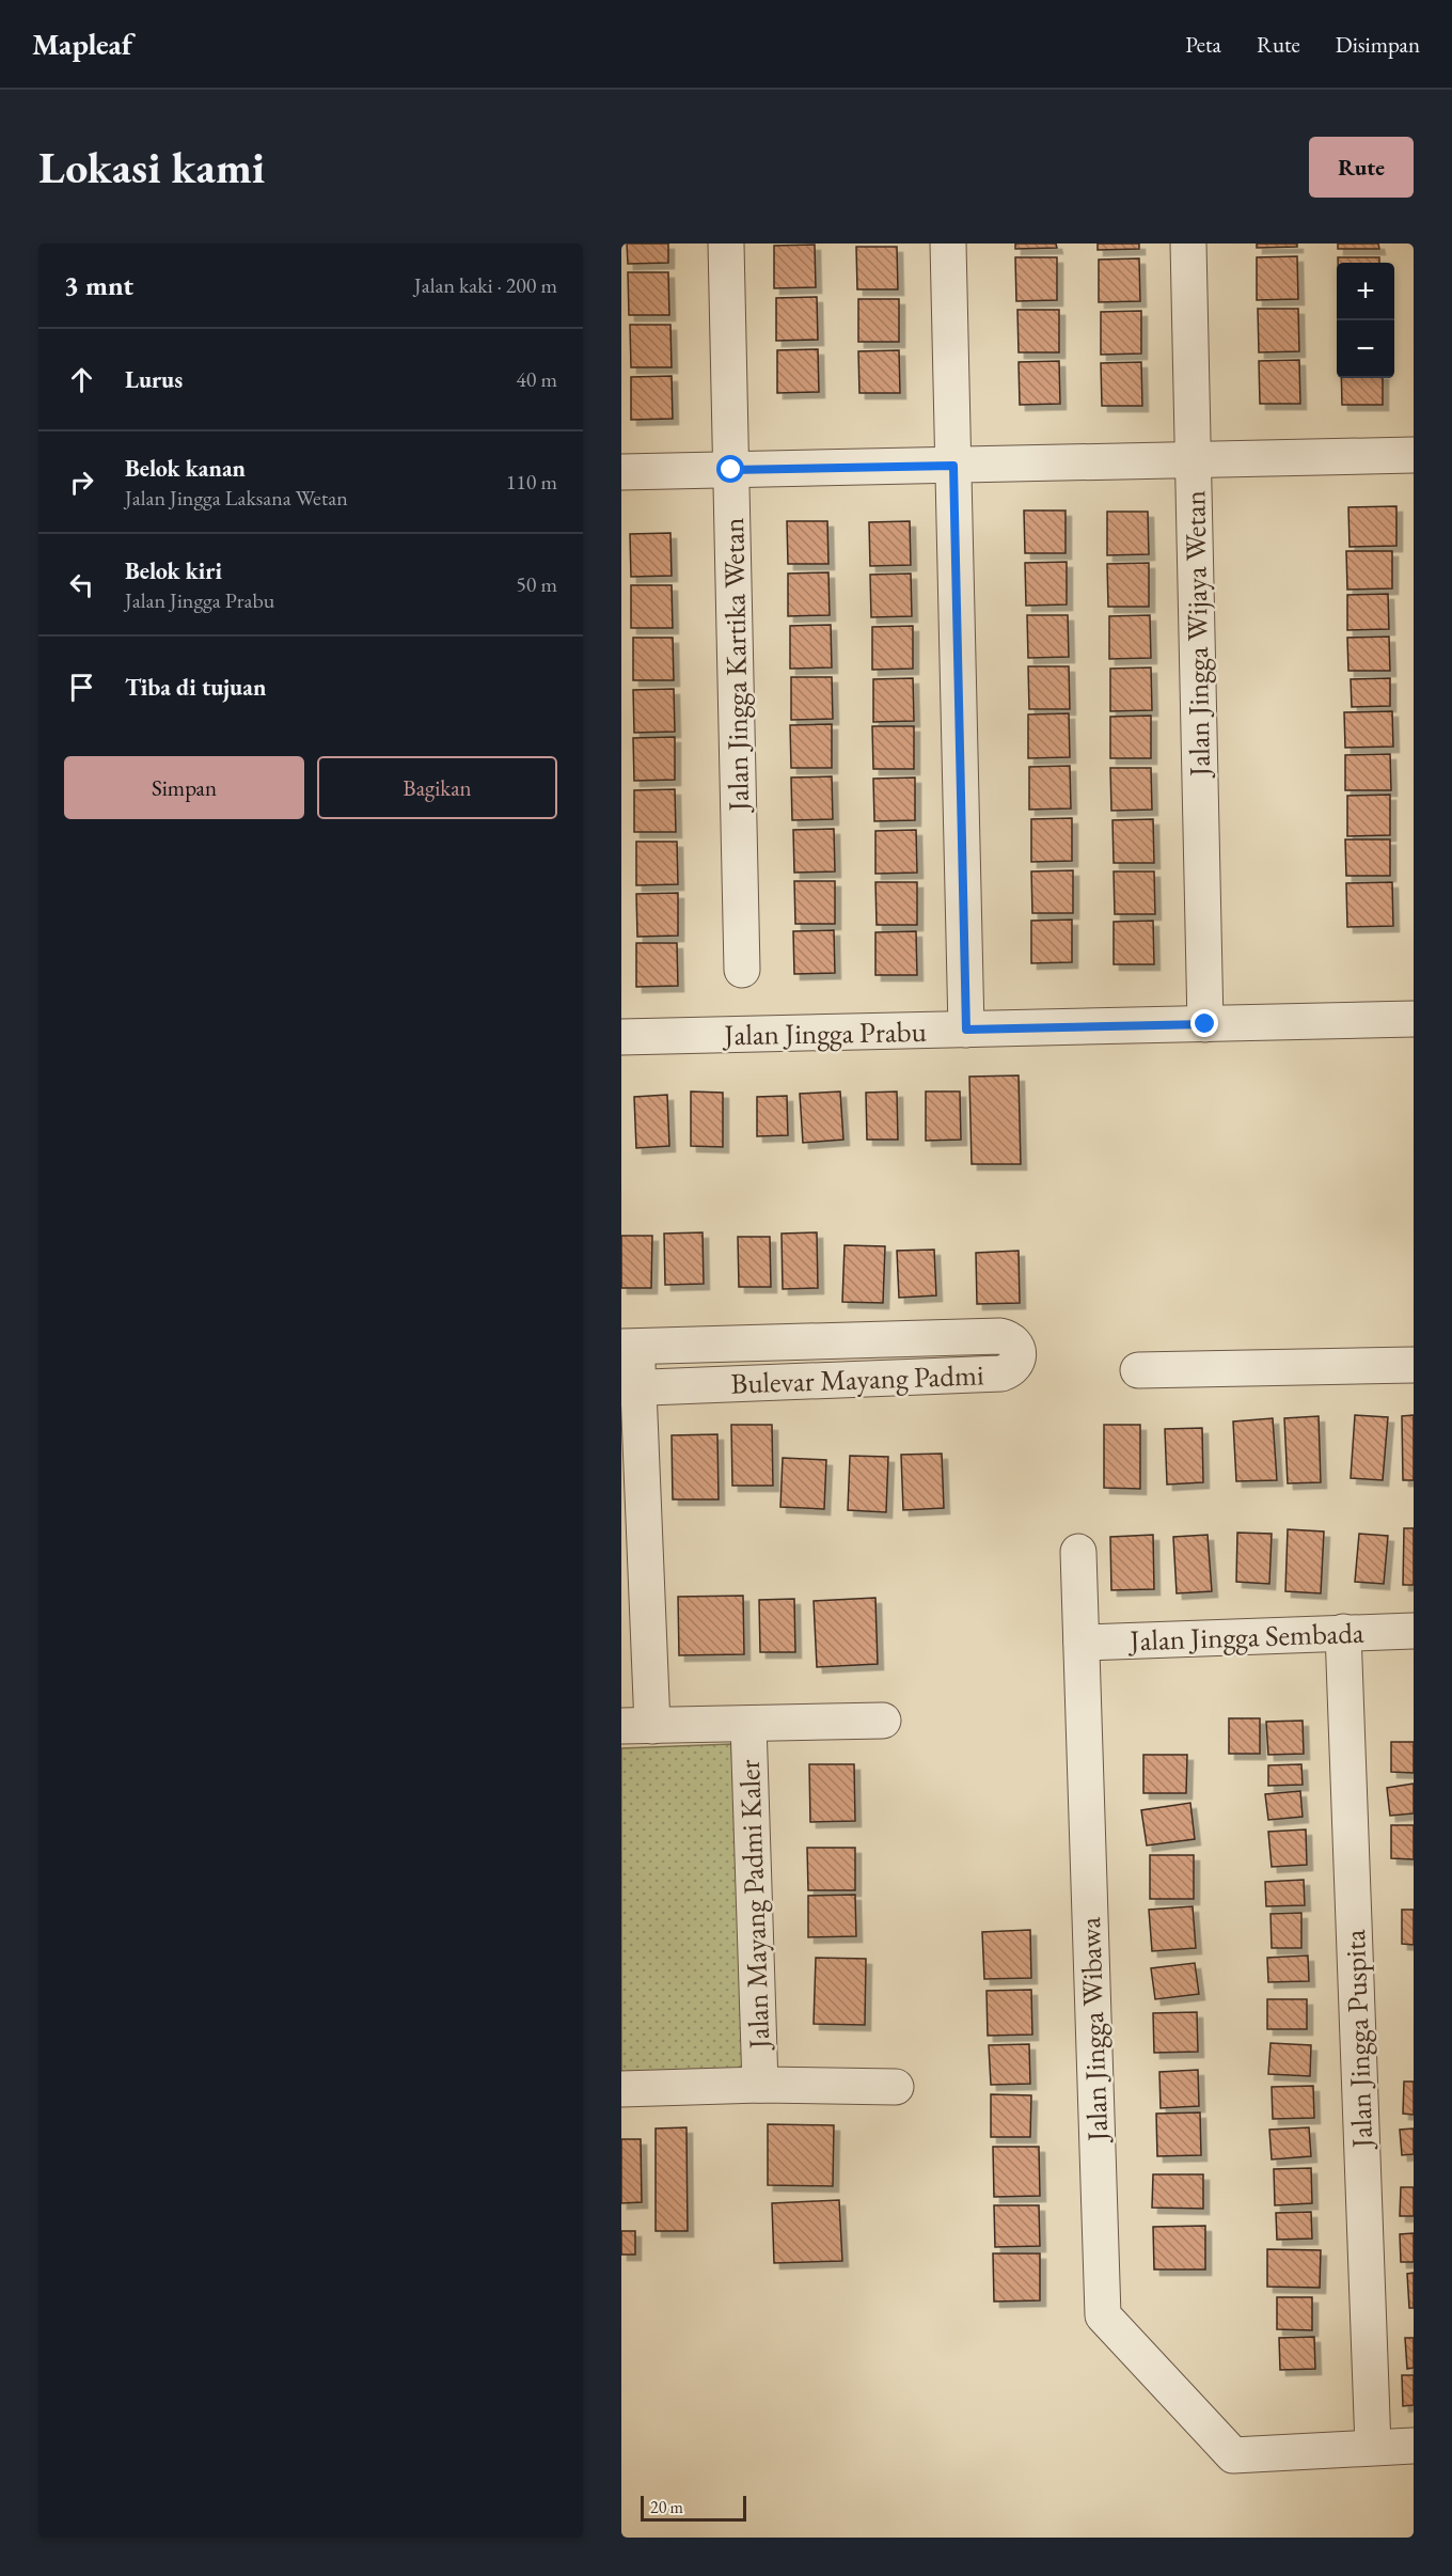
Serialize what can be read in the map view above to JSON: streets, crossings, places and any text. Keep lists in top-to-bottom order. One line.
{"streets":{"street":["Jalan Jingga Wijaya Wetan","Jalan Jingga Kartika Wetan","Jalan Jingga Prabu","Bulevar Mayang Padmi","Jalan Jingga Sembada","Jalan Mayang Padmi Kaler","Jalan Jingga Wibawa","Jalan Jingga Puspita"]},"crossings":[["Jalan Jingga Wijaya Wetan","Jalan Jingga Prabu"],["Jalan Jingga Sembada","Jalan Jingga Wibawa"],["Jalan Jingga Sembada","Jalan Jingga Puspita"],["Jalan Jingga Wibawa","Jalan Jingga Puspita"]],"scale_bar":"20 m","page":{"header":"Mapleaf","nav":["Peta","Rute","Disimpan"],"buttons":["Rute",["Simpan","Bagikan"]],"title":"Lokasi kami","heading":["3 mnt","Jalan kaki · 200 m"],"map_buttons":["+","−"],"list":[["Lurus","40 m"],["Belok kanan","Jalan Jingga Laksana Wetan","110 m"],["Belok kiri","Jalan Jingga Prabu","50 m"],"Tiba di tujuan"],"scale":"20 m"}}
